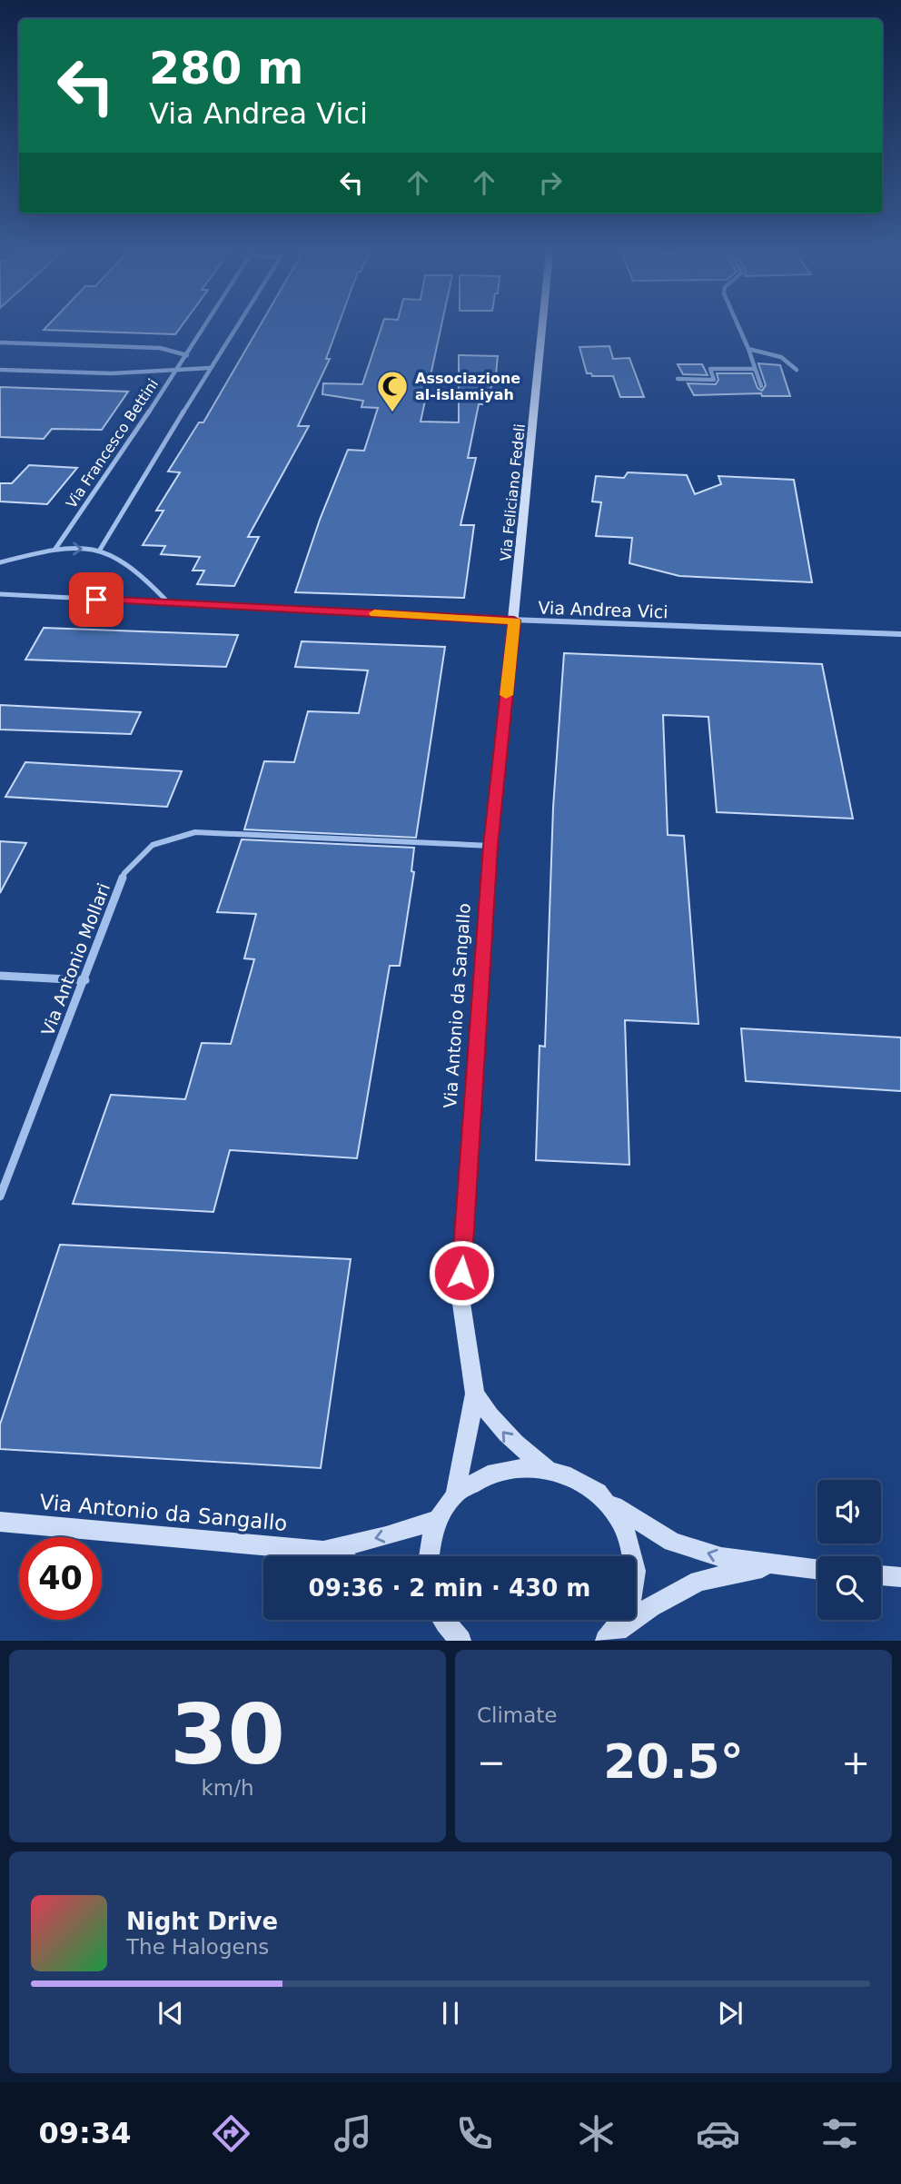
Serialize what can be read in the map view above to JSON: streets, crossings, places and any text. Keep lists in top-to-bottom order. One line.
{"streets":{"street":["Via Francesco Bettini","Via Feliciano Fedeli","Via Andrea Vici","Via Antonio Mollari","Via Antonio da Sangallo"]},"crossings":[["Via Feliciano Fedeli","Via Andrea Vici"],["Via Feliciano Fedeli","Via Antonio da Sangallo"],["Via Andrea Vici","Via Antonio da Sangallo"],["Via Antonio Mollari","Via Antonio da Sangallo"]],"places":{"mosque":["Associazione al-islamiyah"]},"page":{"turn":["280 m","Via Andrea Vici"],"limit":"40","trip":"09:36 · 2 min · 430 m","tile":[["30","km/h"],"Climate"],"heat":["−","20.5°","+"],"song":["Night Drive","The Halogens"],"tabs":"09:34"}}
